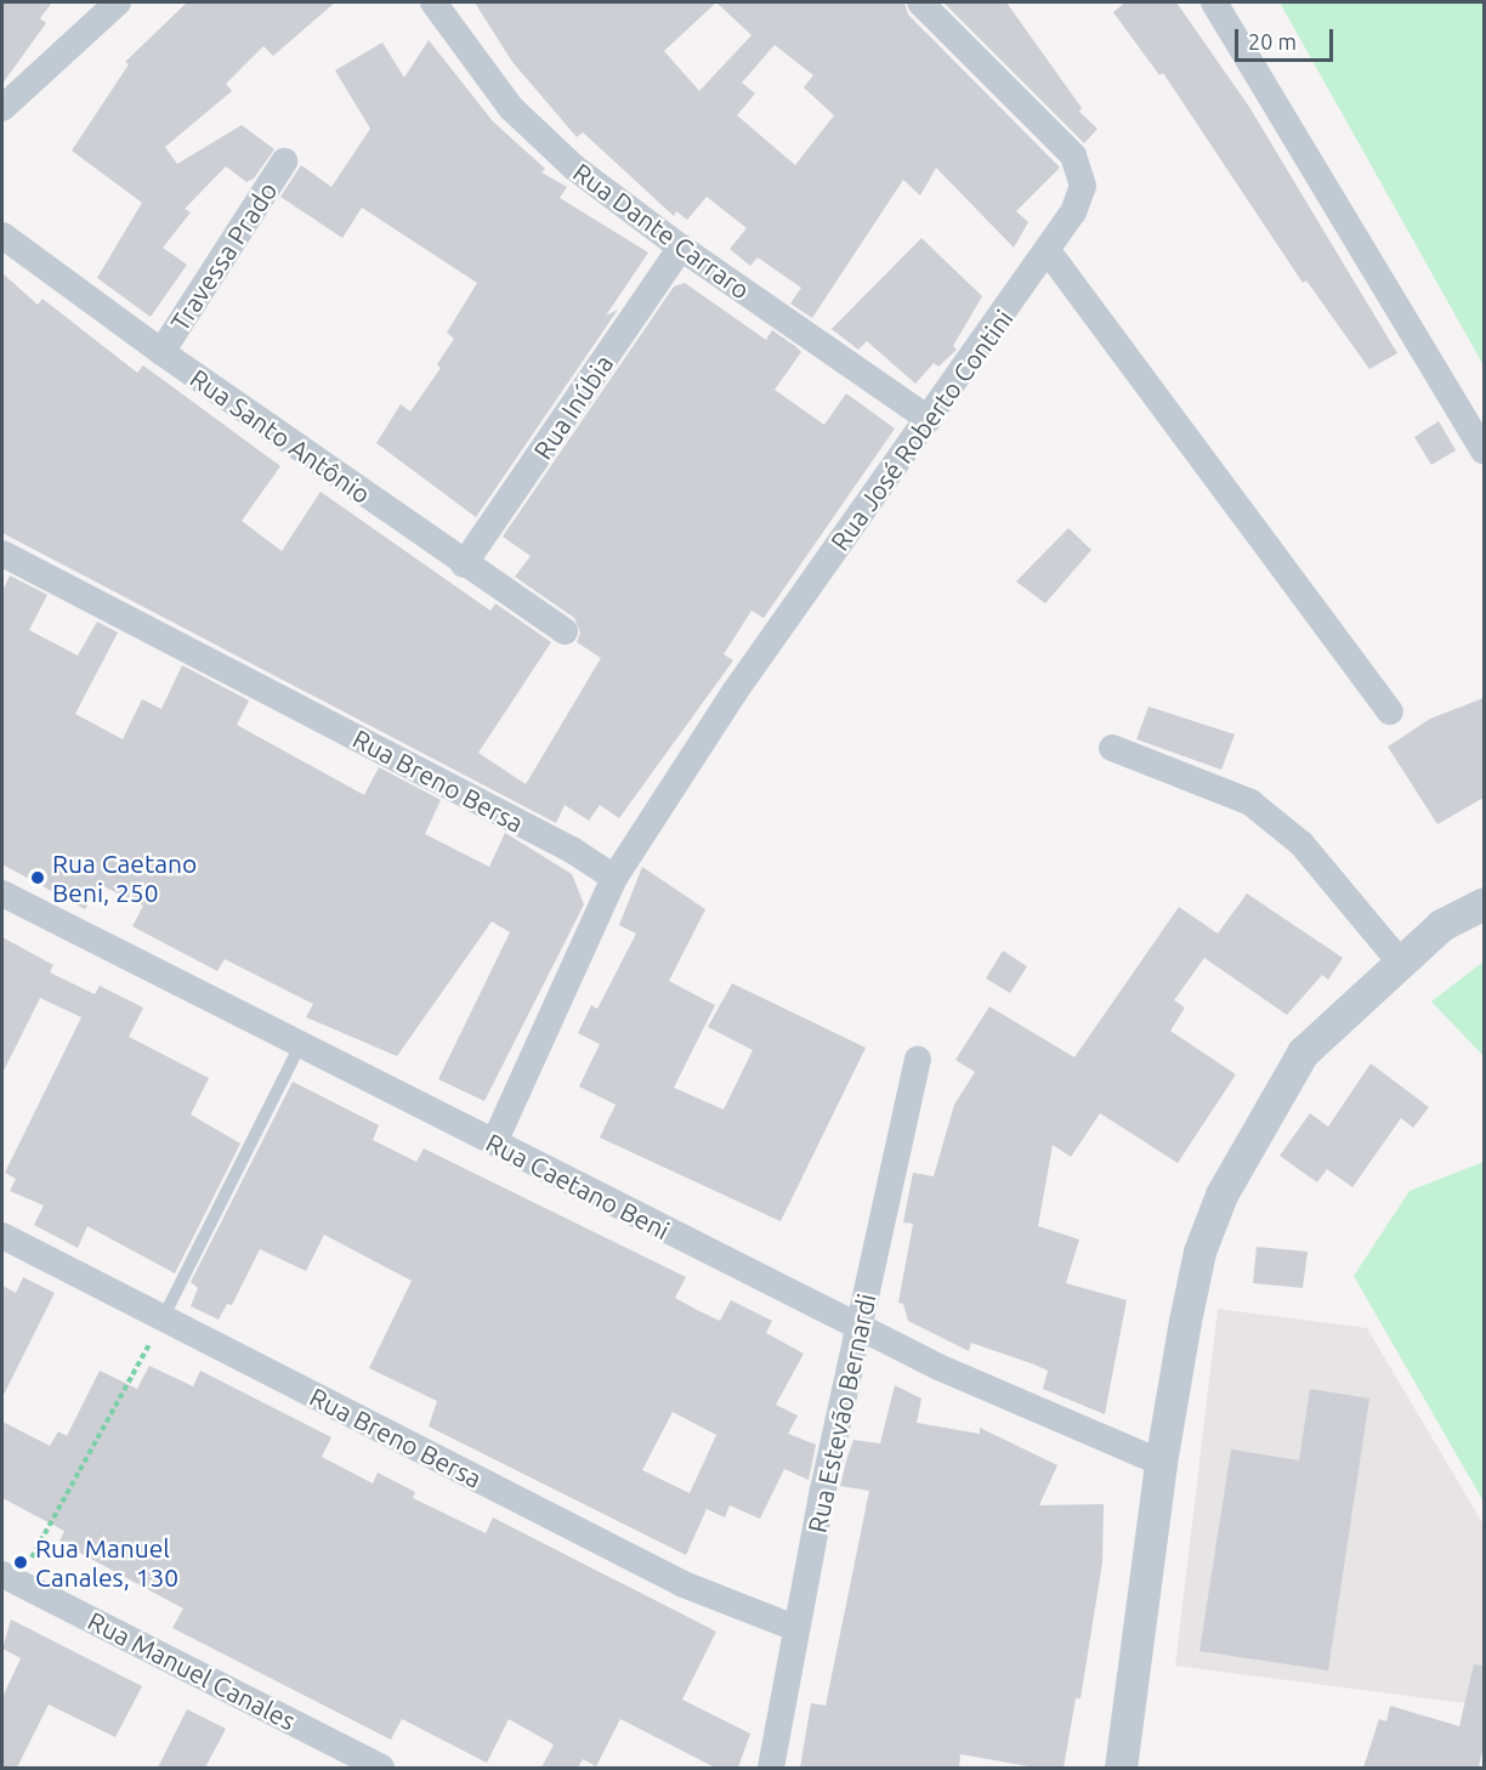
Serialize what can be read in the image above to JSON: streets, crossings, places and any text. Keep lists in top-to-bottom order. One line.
{"streets":{"street":["Rua Dante Carraro","Travessa Prado","Rua Inúbia","Rua José Roberto Contini","Rua Santo Antônio","Rua Breno Bersa","Rua Caetano Beni","Rua Estevão Bernardi","Rua Manuel Canales"]},"crossings":[["Rua Dante Carraro","Rua Inúbia"],["Rua Dante Carraro","Rua José Roberto Contini"],["Travessa Prado","Rua Santo Antônio"],["Rua Inúbia","Rua Santo Antônio"],["Rua José Roberto Contini","Rua Breno Bersa"],["Rua Breno Bersa","Rua Estevão Bernardi"],["Rua Caetano Beni","Rua Estevão Bernardi"]],"places":["Rua Caetano Beni, 250","Rua Manuel Canales, 130"],"scale_bar":"20 m"}
